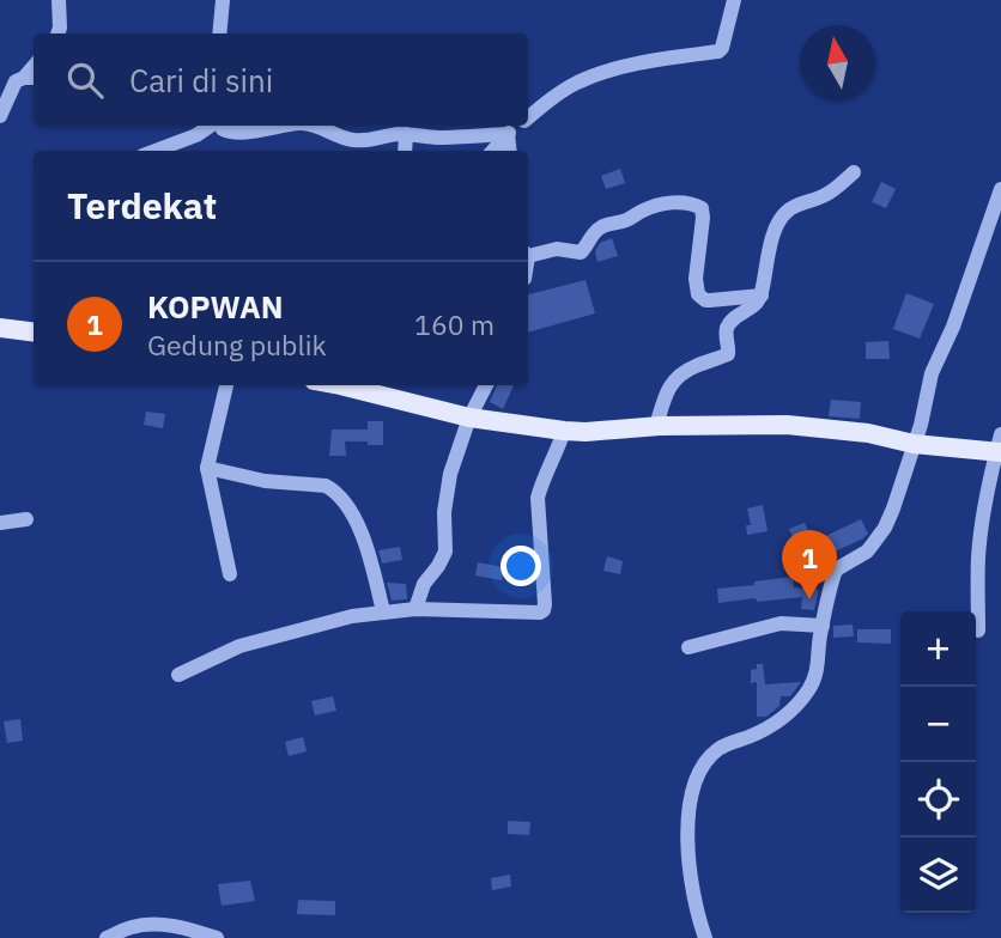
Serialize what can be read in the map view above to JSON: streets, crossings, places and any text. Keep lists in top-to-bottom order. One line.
{"north":"top","page":{"search":"Cari di sini","heading":"Terdekat","list":[{"mark":"1","name":"KOPWAN","note":"Gedung publik","value":"160 m"}],"pins":"1","map_buttons":["+","−"]}}
